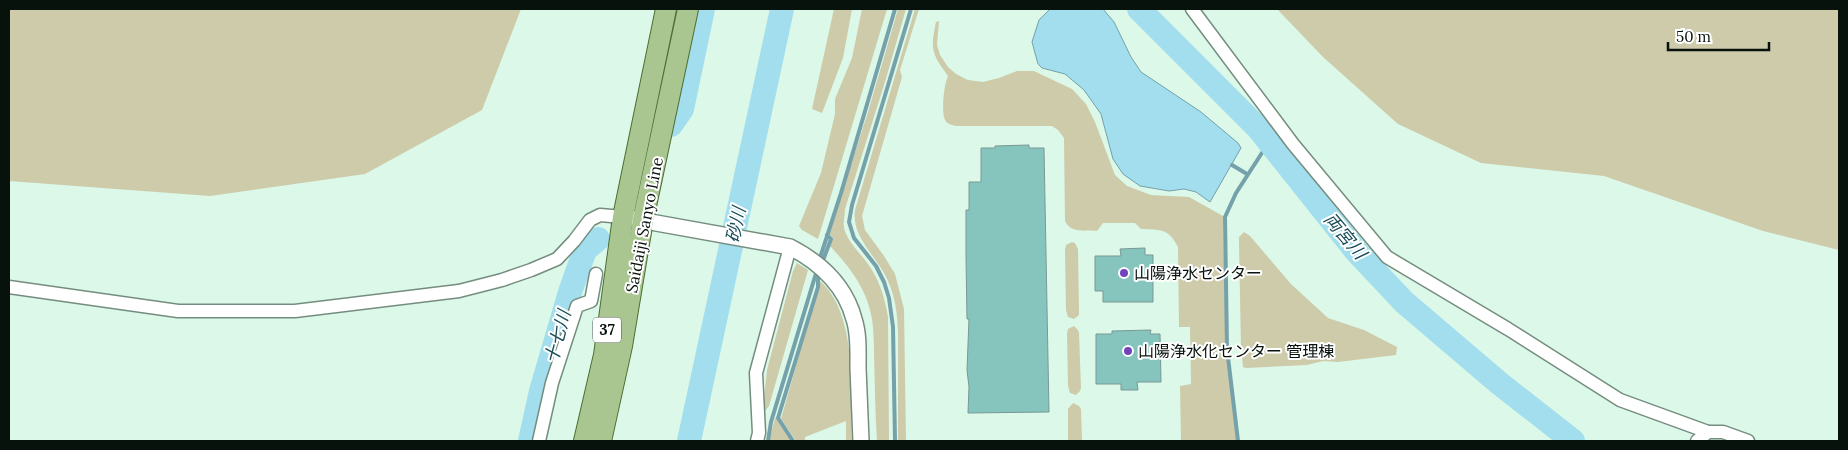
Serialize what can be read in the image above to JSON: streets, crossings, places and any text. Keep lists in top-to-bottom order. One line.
{"streets":{"main road":["Saidaiji Sanyo Line","37"]},"water":["砂川","両宮川","十七川"],"places":["山陽浄水センター","山陽浄水化センター 管理棟"],"scale_bar":"50 m"}
